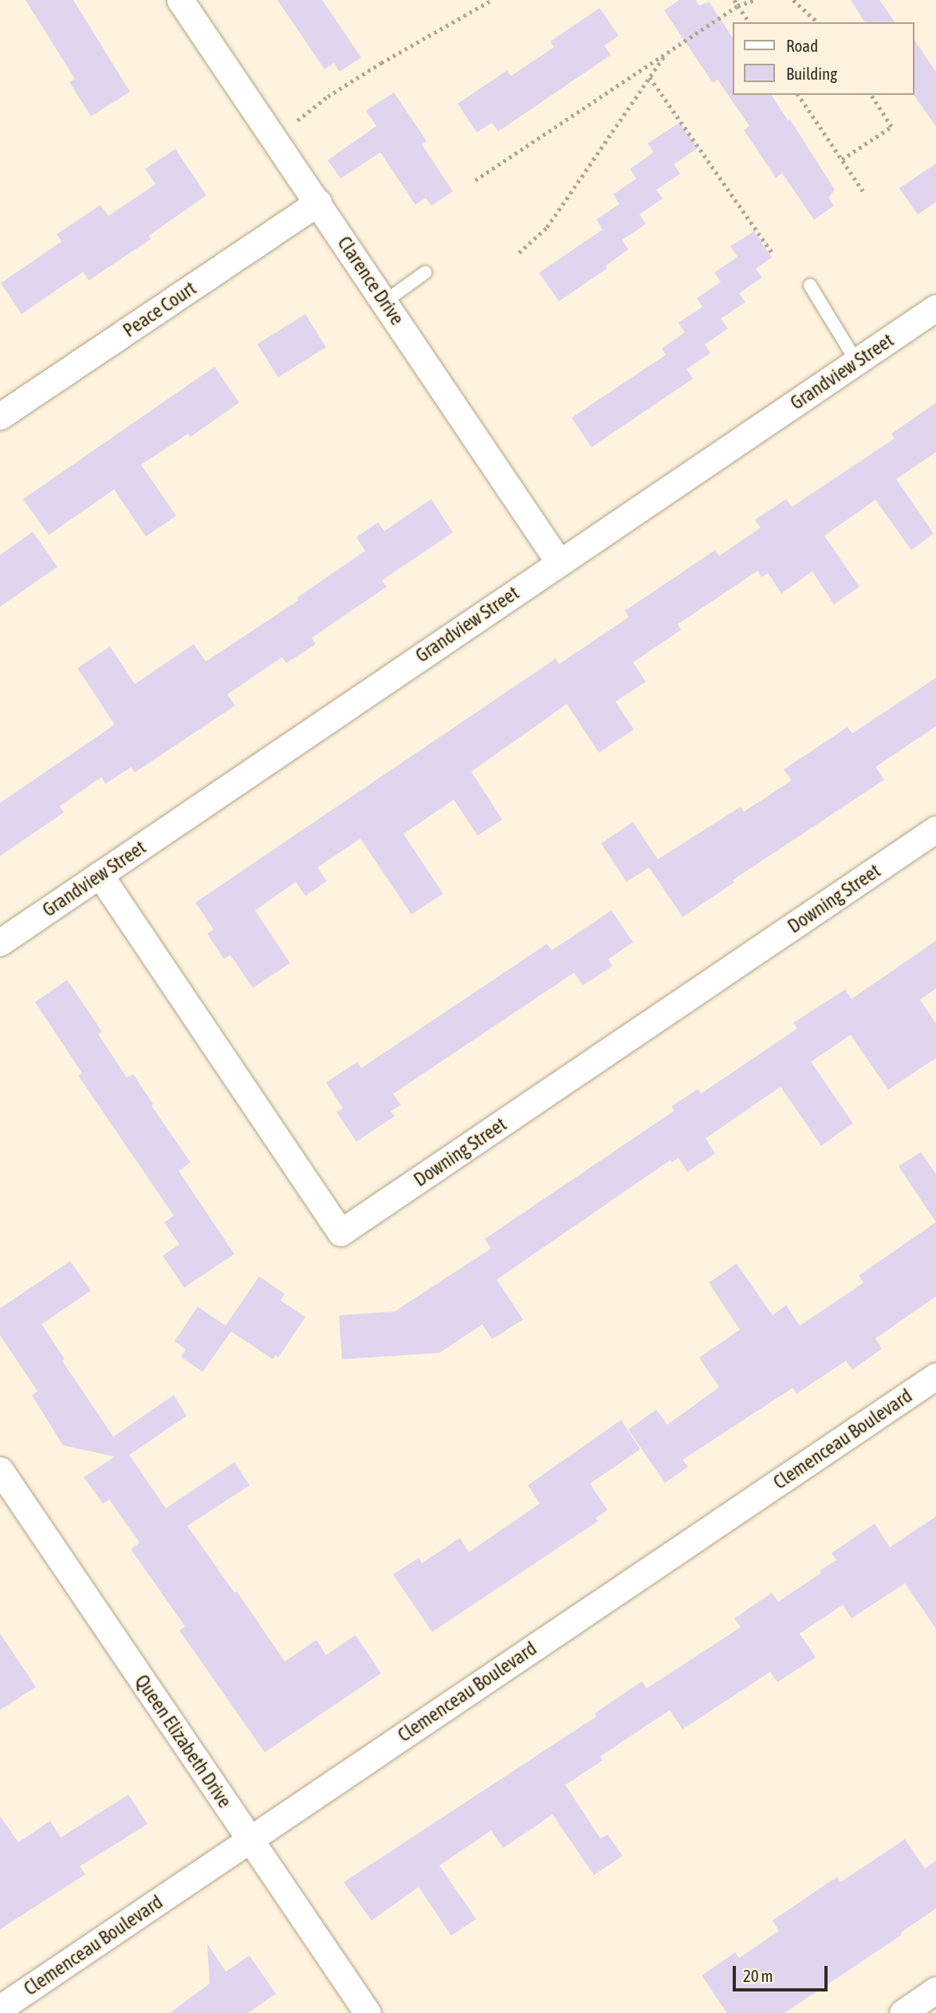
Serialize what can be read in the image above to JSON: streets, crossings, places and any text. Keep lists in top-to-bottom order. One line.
{"streets":{"street":["Clarence Drive","Peace Court","Grandview Street","Downing Street","Clemenceau Boulevard","Queen Elizabeth Drive"]},"crossings":[["Clarence Drive","Peace Court"],["Clarence Drive","Grandview Street"],["Grandview Street","Downing Street"],["Clemenceau Boulevard","Queen Elizabeth Drive"]],"legend":["Road","Building"],"scale_bar":"20 m"}
